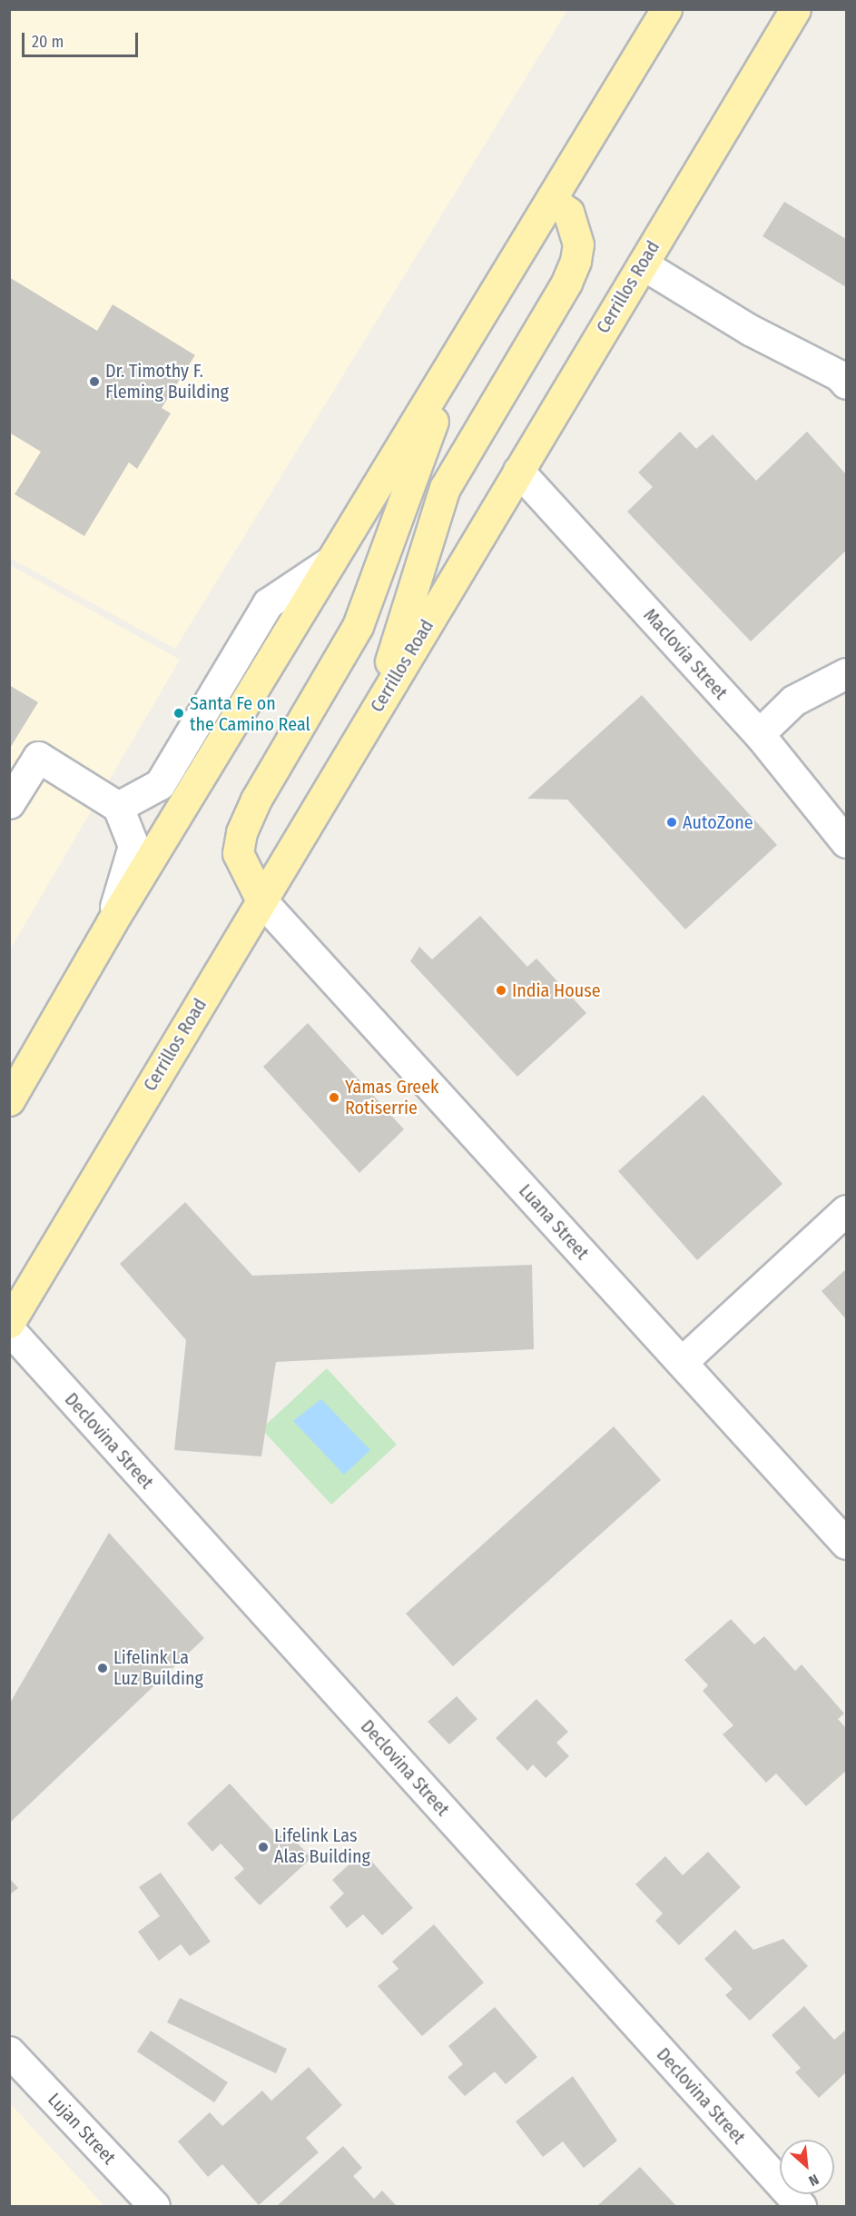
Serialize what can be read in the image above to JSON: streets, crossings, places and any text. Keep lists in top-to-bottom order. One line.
{"streets":{"main road":["Cerrillos Road"],"street":["Maclovia Street","Luana Street","Declovina Street","Lujan Street"]},"crossings":[["Cerrillos Road","Maclovia Street"],["Cerrillos Road","Luana Street"]],"places":["Dr. Timothy F. Fleming Building","Santa Fe on the Camino Real","AutoZone","India House","Yamas Greek Rotiserrie","Lifelink La Luz Building","Lifelink Las Alas Building"],"scale_bar":"20 m","north":"bottom right"}
